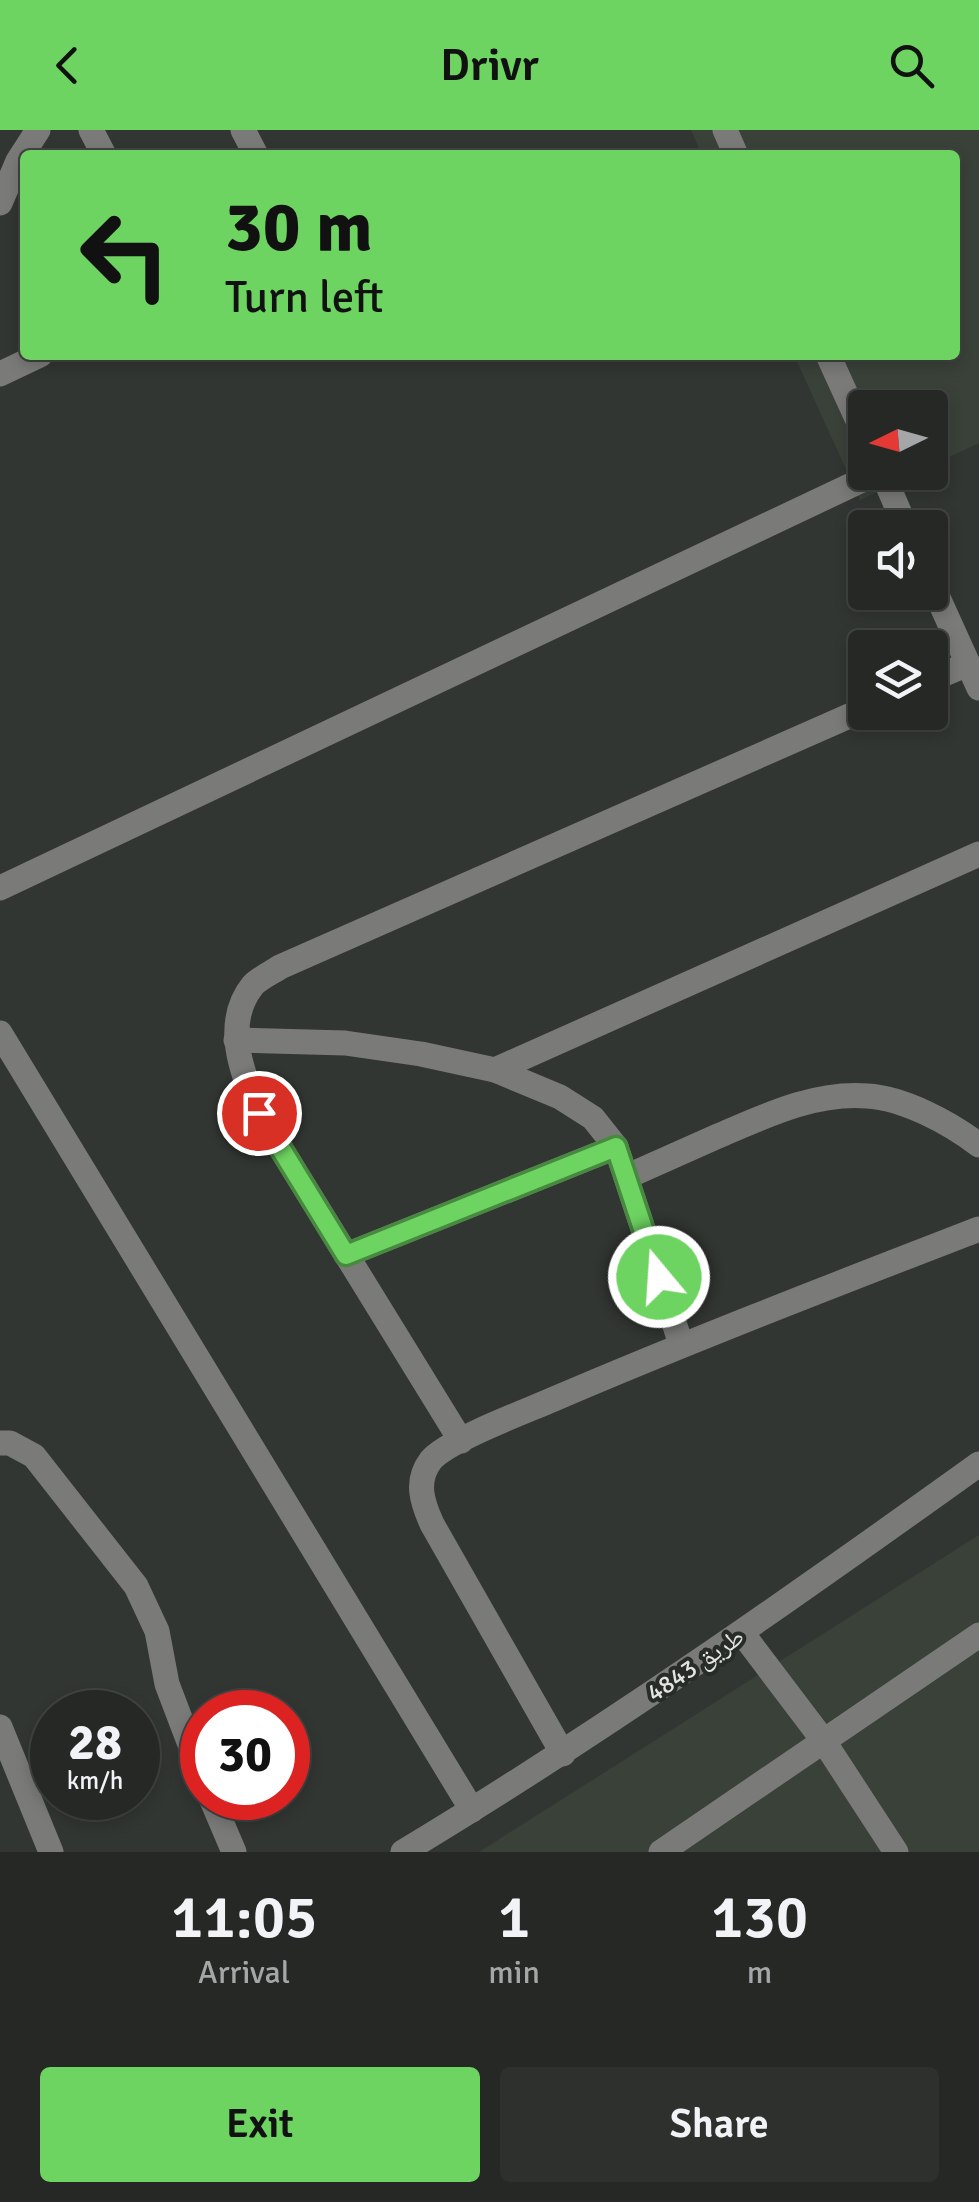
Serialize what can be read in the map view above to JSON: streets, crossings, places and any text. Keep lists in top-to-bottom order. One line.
{"streets":{"street":["طريق 4843"]},"north":"left","page":{"header":"Drivr","turn":["30 m","Turn left"],"speed":"28 km/h","limit":"30","eta":["11:05","Arrival","1","min","130","m"],"buttons":["Exit","Share"]}}
